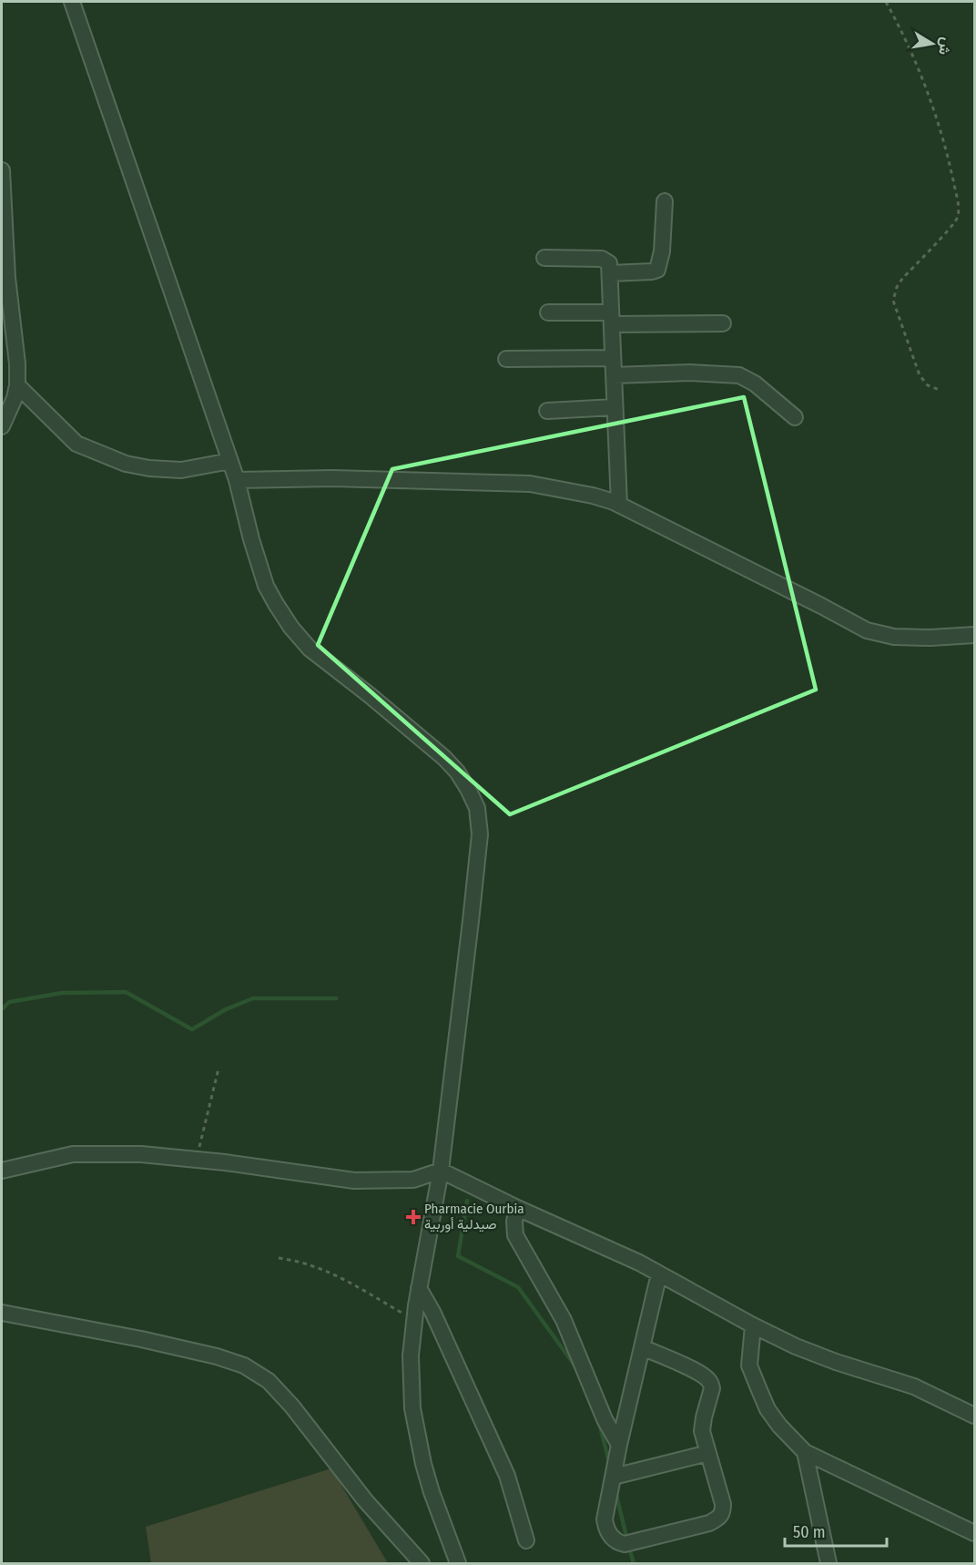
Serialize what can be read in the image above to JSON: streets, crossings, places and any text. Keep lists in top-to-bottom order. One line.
{"places":{"health":["Pharmacie Ourbia صيدلية أوربية"]},"scale_bar":"50 m","north":"right"}
